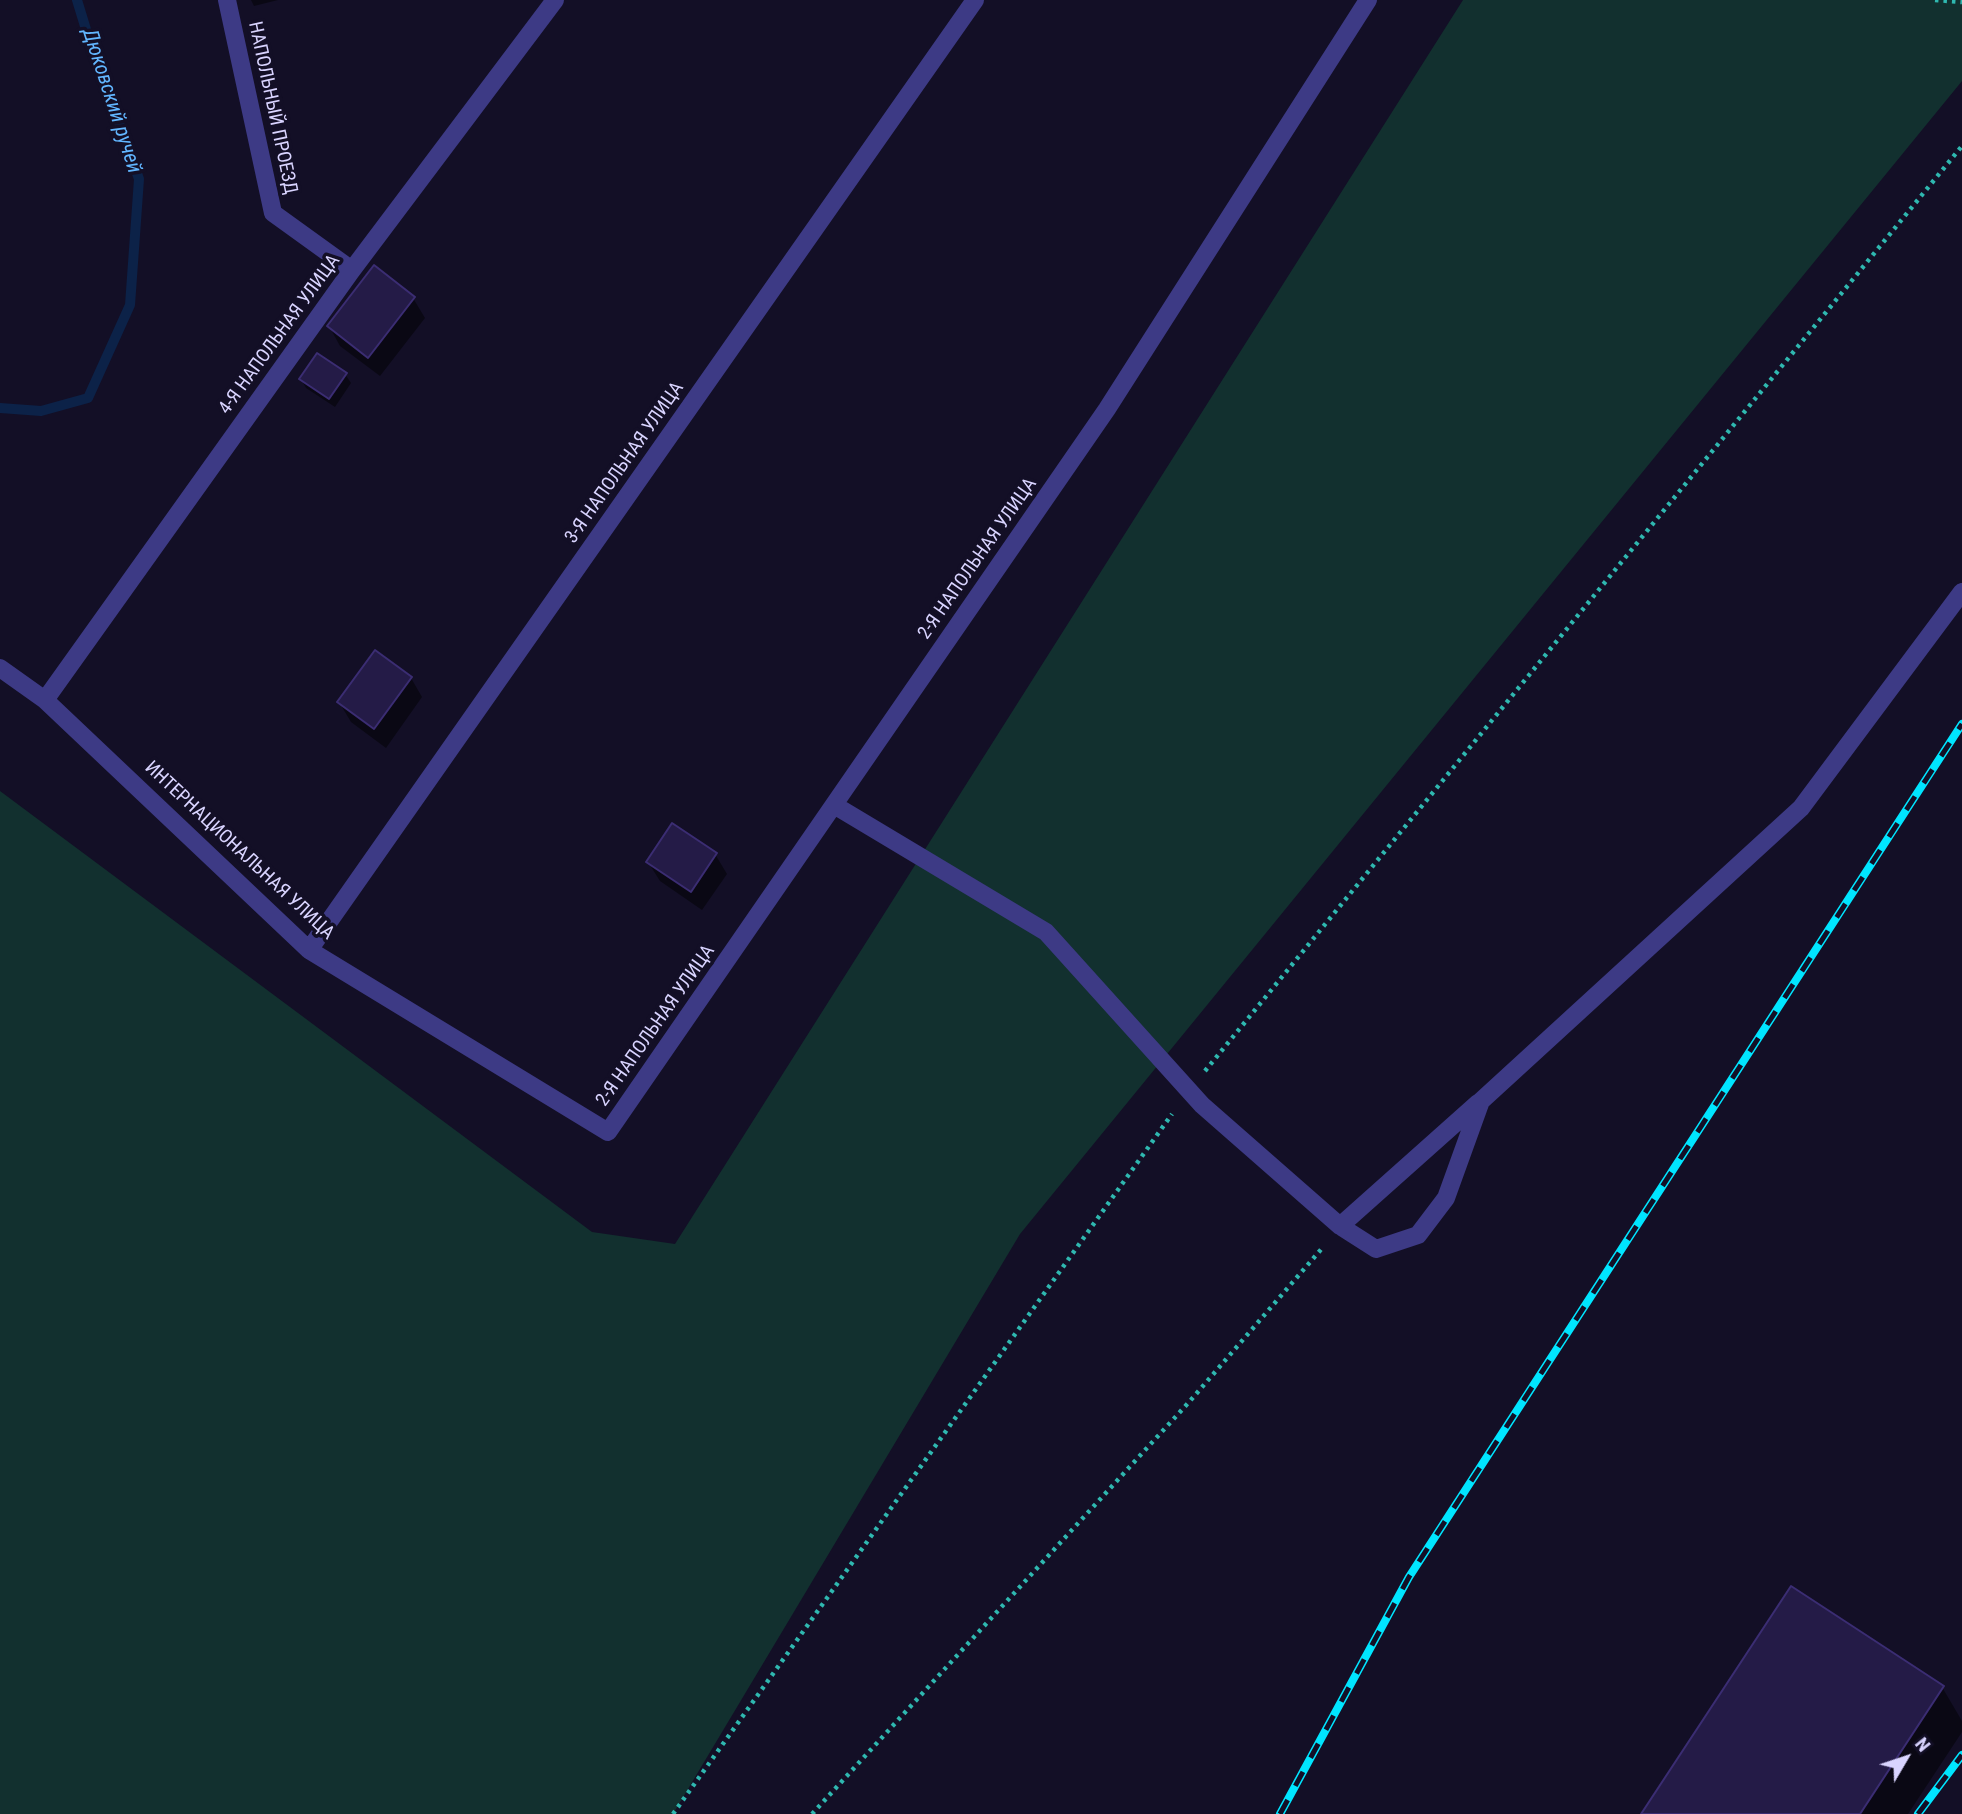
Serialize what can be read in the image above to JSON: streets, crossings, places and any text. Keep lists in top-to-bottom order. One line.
{"streets":{"street":["НАПОЛЬНЫЙ ПРОЕЗД","4-Я НАПОЛЬНАЯ УЛИЦА","3-Я НАПОЛЬНАЯ УЛИЦА","2-Я НАПОЛЬНАЯ УЛИЦА","ИНТЕРНАЦИОНАЛЬНАЯ УЛИЦА"]},"crossings":[["НАПОЛЬНЫЙ ПРОЕЗД","4-Я НАПОЛЬНАЯ УЛИЦА"],["4-Я НАПОЛЬНАЯ УЛИЦА","ИНТЕРНАЦИОНАЛЬНАЯ УЛИЦА"],["3-Я НАПОЛЬНАЯ УЛИЦА","ИНТЕРНАЦИОНАЛЬНАЯ УЛИЦА"],["2-Я НАПОЛЬНАЯ УЛИЦА","ИНТЕРНАЦИОНАЛЬНАЯ УЛИЦА"]],"water":["Дюковский ручей"],"north":"top right"}
